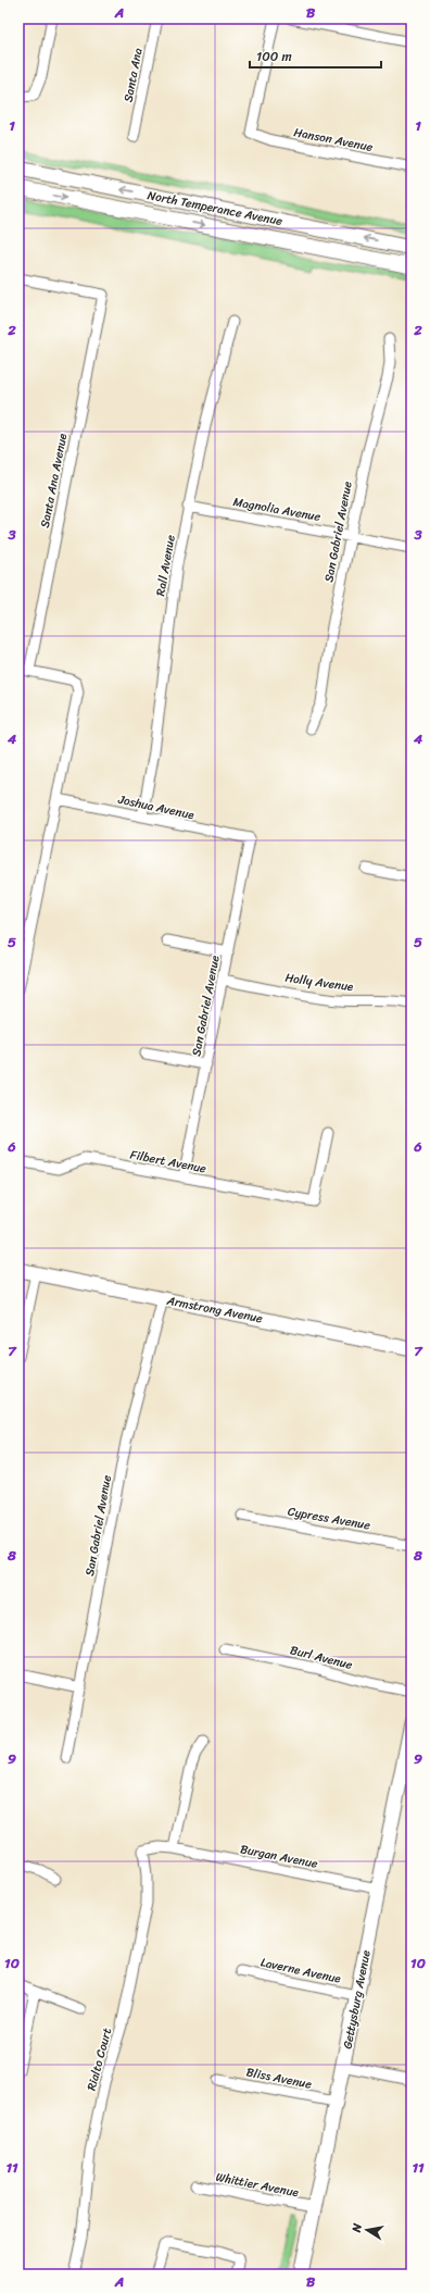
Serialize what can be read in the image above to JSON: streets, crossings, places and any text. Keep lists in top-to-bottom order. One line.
{"streets":{"street":["Santa Ana","Hanson Avenue","North Temperance Avenue","Santa Ana Avenue","Magnolia Avenue","San Gabriel Avenue","Rall Avenue","Joshua Avenue","Holly Avenue","Filbert Avenue","Armstrong Avenue","Cypress Avenue","Burl Avenue","Burgan Avenue","Laverne Avenue","Gettysburg Avenue","Rialto Court","Bliss Avenue","Whittier Avenue"]},"crossings":[["Magnolia Avenue","San Gabriel Avenue"],["Magnolia Avenue","Rall Avenue"],["San Gabriel Avenue","Joshua Avenue"],["San Gabriel Avenue","Holly Avenue"],["San Gabriel Avenue","Filbert Avenue"],["San Gabriel Avenue","Armstrong Avenue"],["Rall Avenue","Joshua Avenue"],["Burgan Avenue","Gettysburg Avenue"],["Burgan Avenue","Rialto Court"],["Laverne Avenue","Gettysburg Avenue"],["Gettysburg Avenue","Bliss Avenue"],["Gettysburg Avenue","Whittier Avenue"]],"scale_bar":"100 m","north":"left","grid":{"columns":["A","B"],"rows":["1","2","3","4","5","6","7","8","9","10","11"]}}
